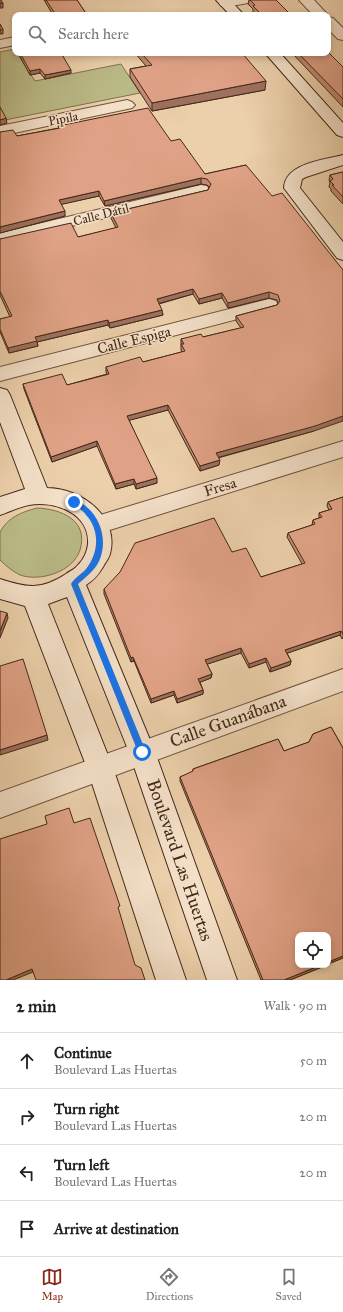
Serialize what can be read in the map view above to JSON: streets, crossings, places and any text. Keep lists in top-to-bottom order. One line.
{"streets":{"street":["Pipila","Calle Dátil","Calle Espiga","Fresa","Calle Guanábana","Boulevard Las Huertas"]},"crossings":[["Calle Guanábana","Boulevard Las Huertas"]],"page":{"search":"Search here","heading":["2 min","Walk · 90 m"],"list":[["Continue","Boulevard Las Huertas","50 m"],["Turn right","Boulevard Las Huertas","20 m"],["Turn left","Boulevard Las Huertas","20 m"],"Arrive at destination"],"nav":["Map","Directions","Saved"]}}
